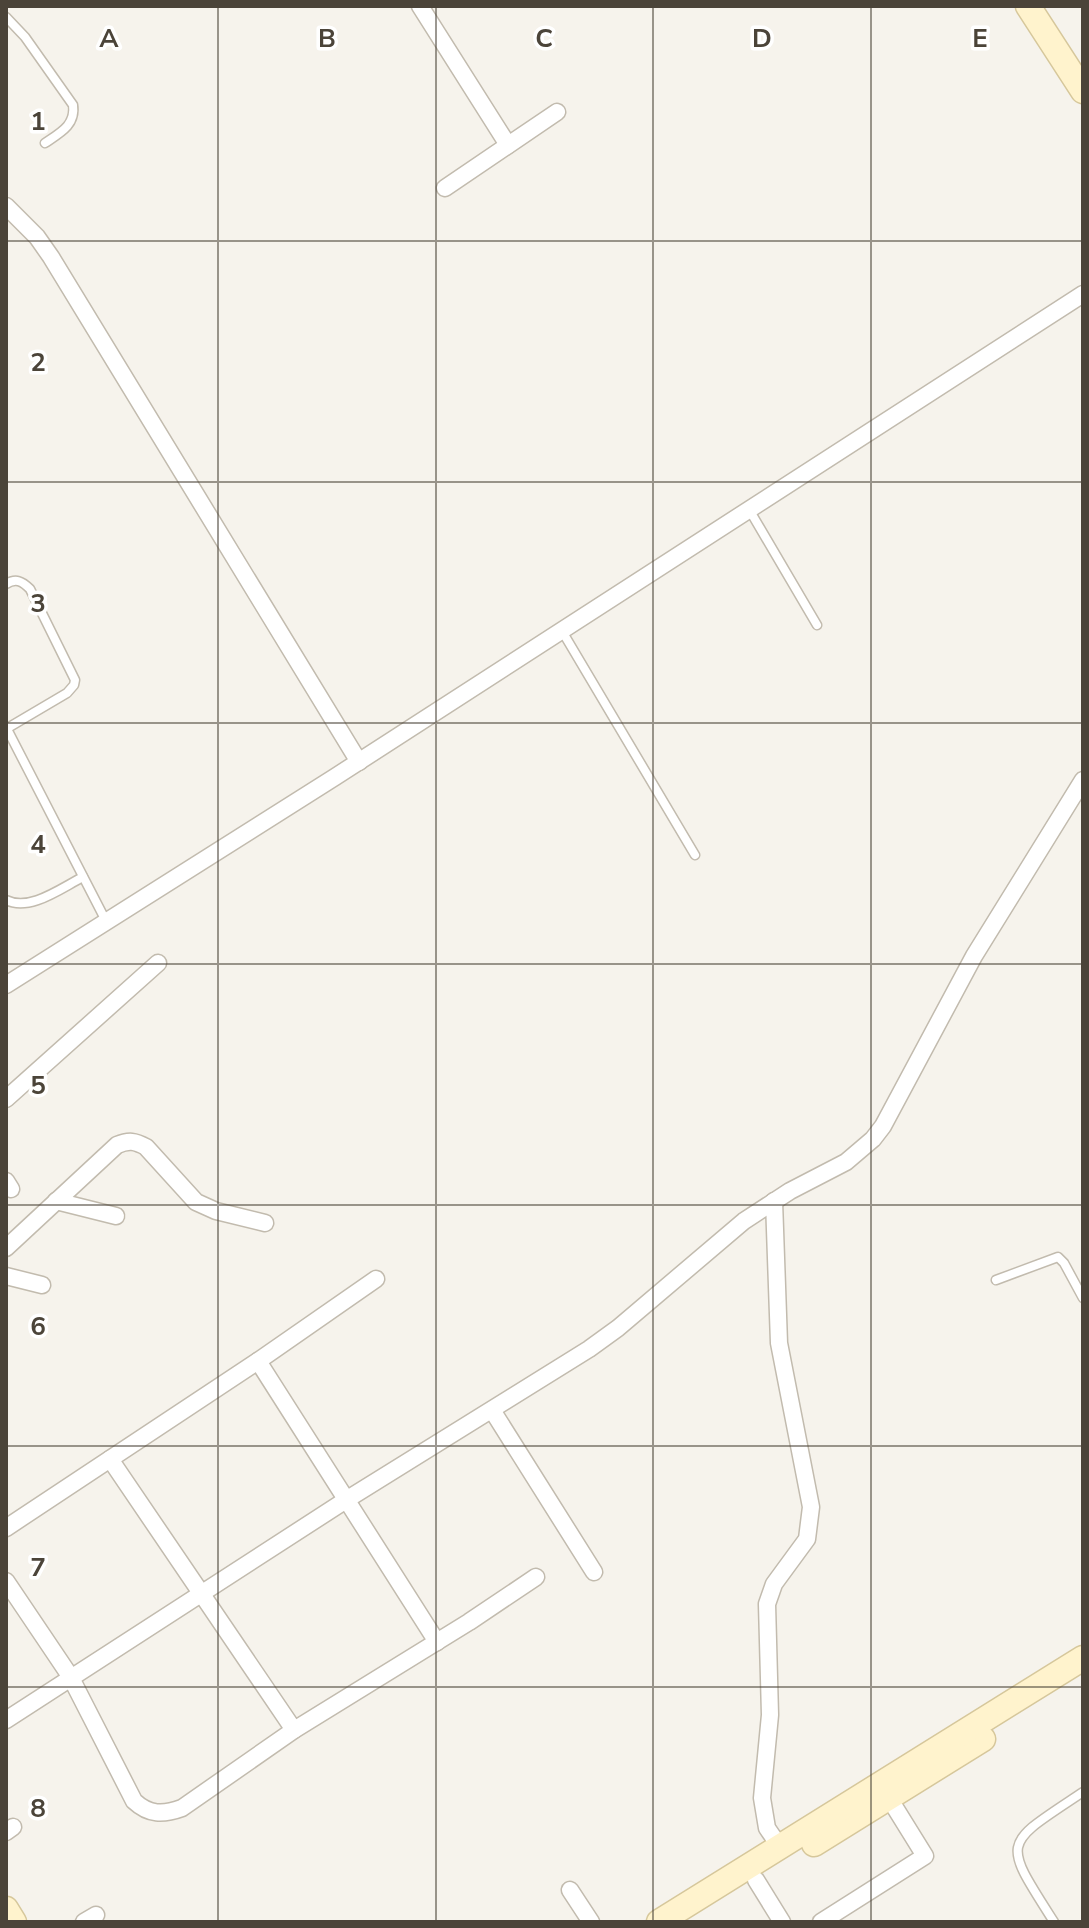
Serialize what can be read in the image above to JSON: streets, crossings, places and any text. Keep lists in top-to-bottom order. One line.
{"grid":{"columns":["A","B","C","D","E"],"rows":["1","2","3","4","5","6","7","8"]}}
